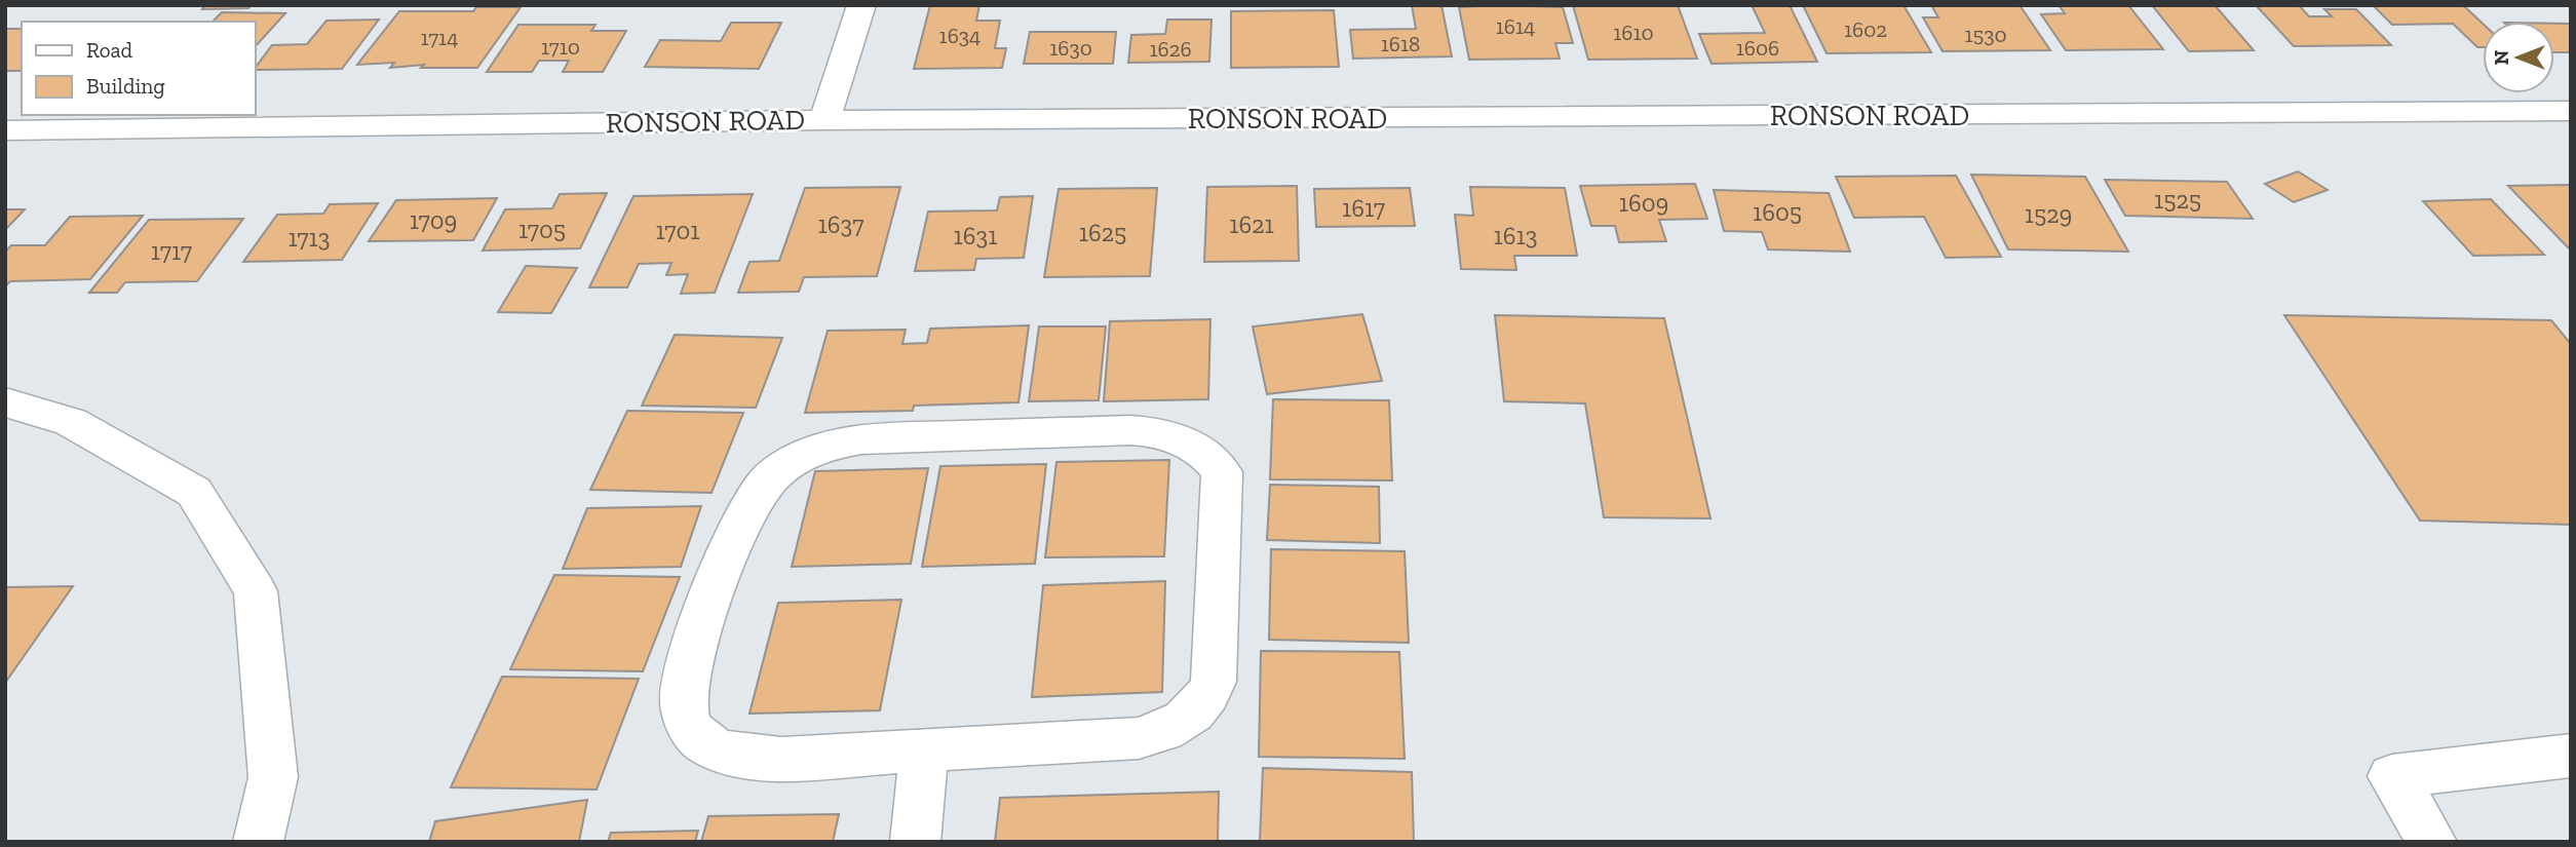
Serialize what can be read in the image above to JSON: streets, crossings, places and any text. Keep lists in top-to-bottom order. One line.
{"streets":{"street":["RONSON ROAD"]},"house_numbers":["1614","1602","1610","1530","1634","1714","1618","1710","1630","1606","1626","1525","1609","1617","1605","1529","1709","1637","1621","1705","1701","1625","1631","1613","1713","1717"],"legend":["Road","Building"],"north":"left"}
